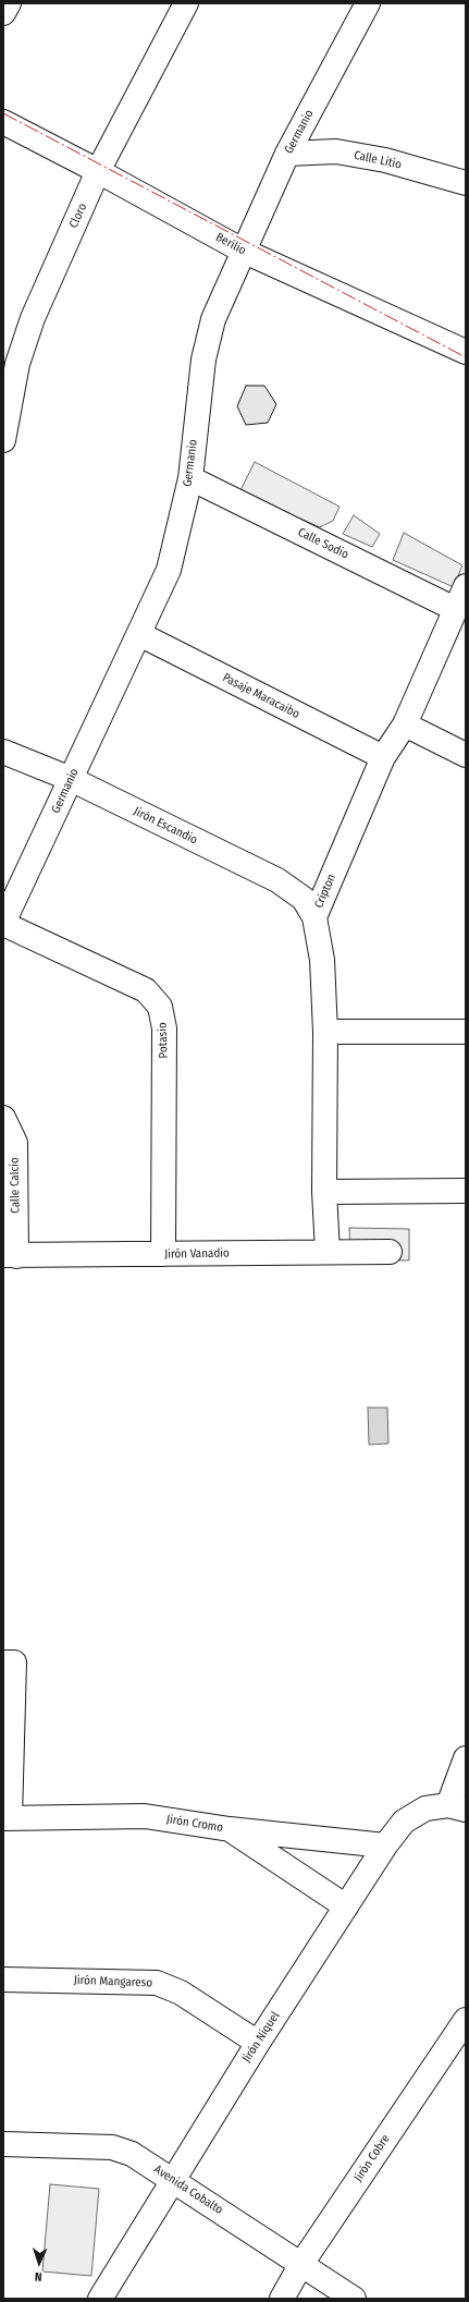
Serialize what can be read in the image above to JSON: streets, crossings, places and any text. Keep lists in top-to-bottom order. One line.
{"streets":{"street":["Germanio","Calle Litio","Cloro","Berilio","Calle Sodio","Pasaje Maracaibo","Jirón Escandio","Cripton","Potasio","Calle Calcio","Jirón Vanadio","Jirón Cromo","Jirón Mangareso","Jirón Niquel","Jirón Cobre","Avenida Cobalto"]},"crossings":[["Germanio","Calle Litio"],["Germanio","Berilio"],["Germanio","Calle Sodio"],["Germanio","Pasaje Maracaibo"],["Germanio","Jirón Escandio"],["Germanio","Potasio"],["Cloro","Berilio"],["Calle Sodio","Cripton"],["Pasaje Maracaibo","Cripton"],["Jirón Escandio","Cripton"],["Cripton","Jirón Vanadio"],["Potasio","Jirón Vanadio"],["Calle Calcio","Jirón Vanadio"],["Jirón Cromo","Jirón Niquel"],["Jirón Mangareso","Jirón Niquel"],["Jirón Niquel","Avenida Cobalto"],["Jirón Cobre","Avenida Cobalto"]],"north":"bottom"}
